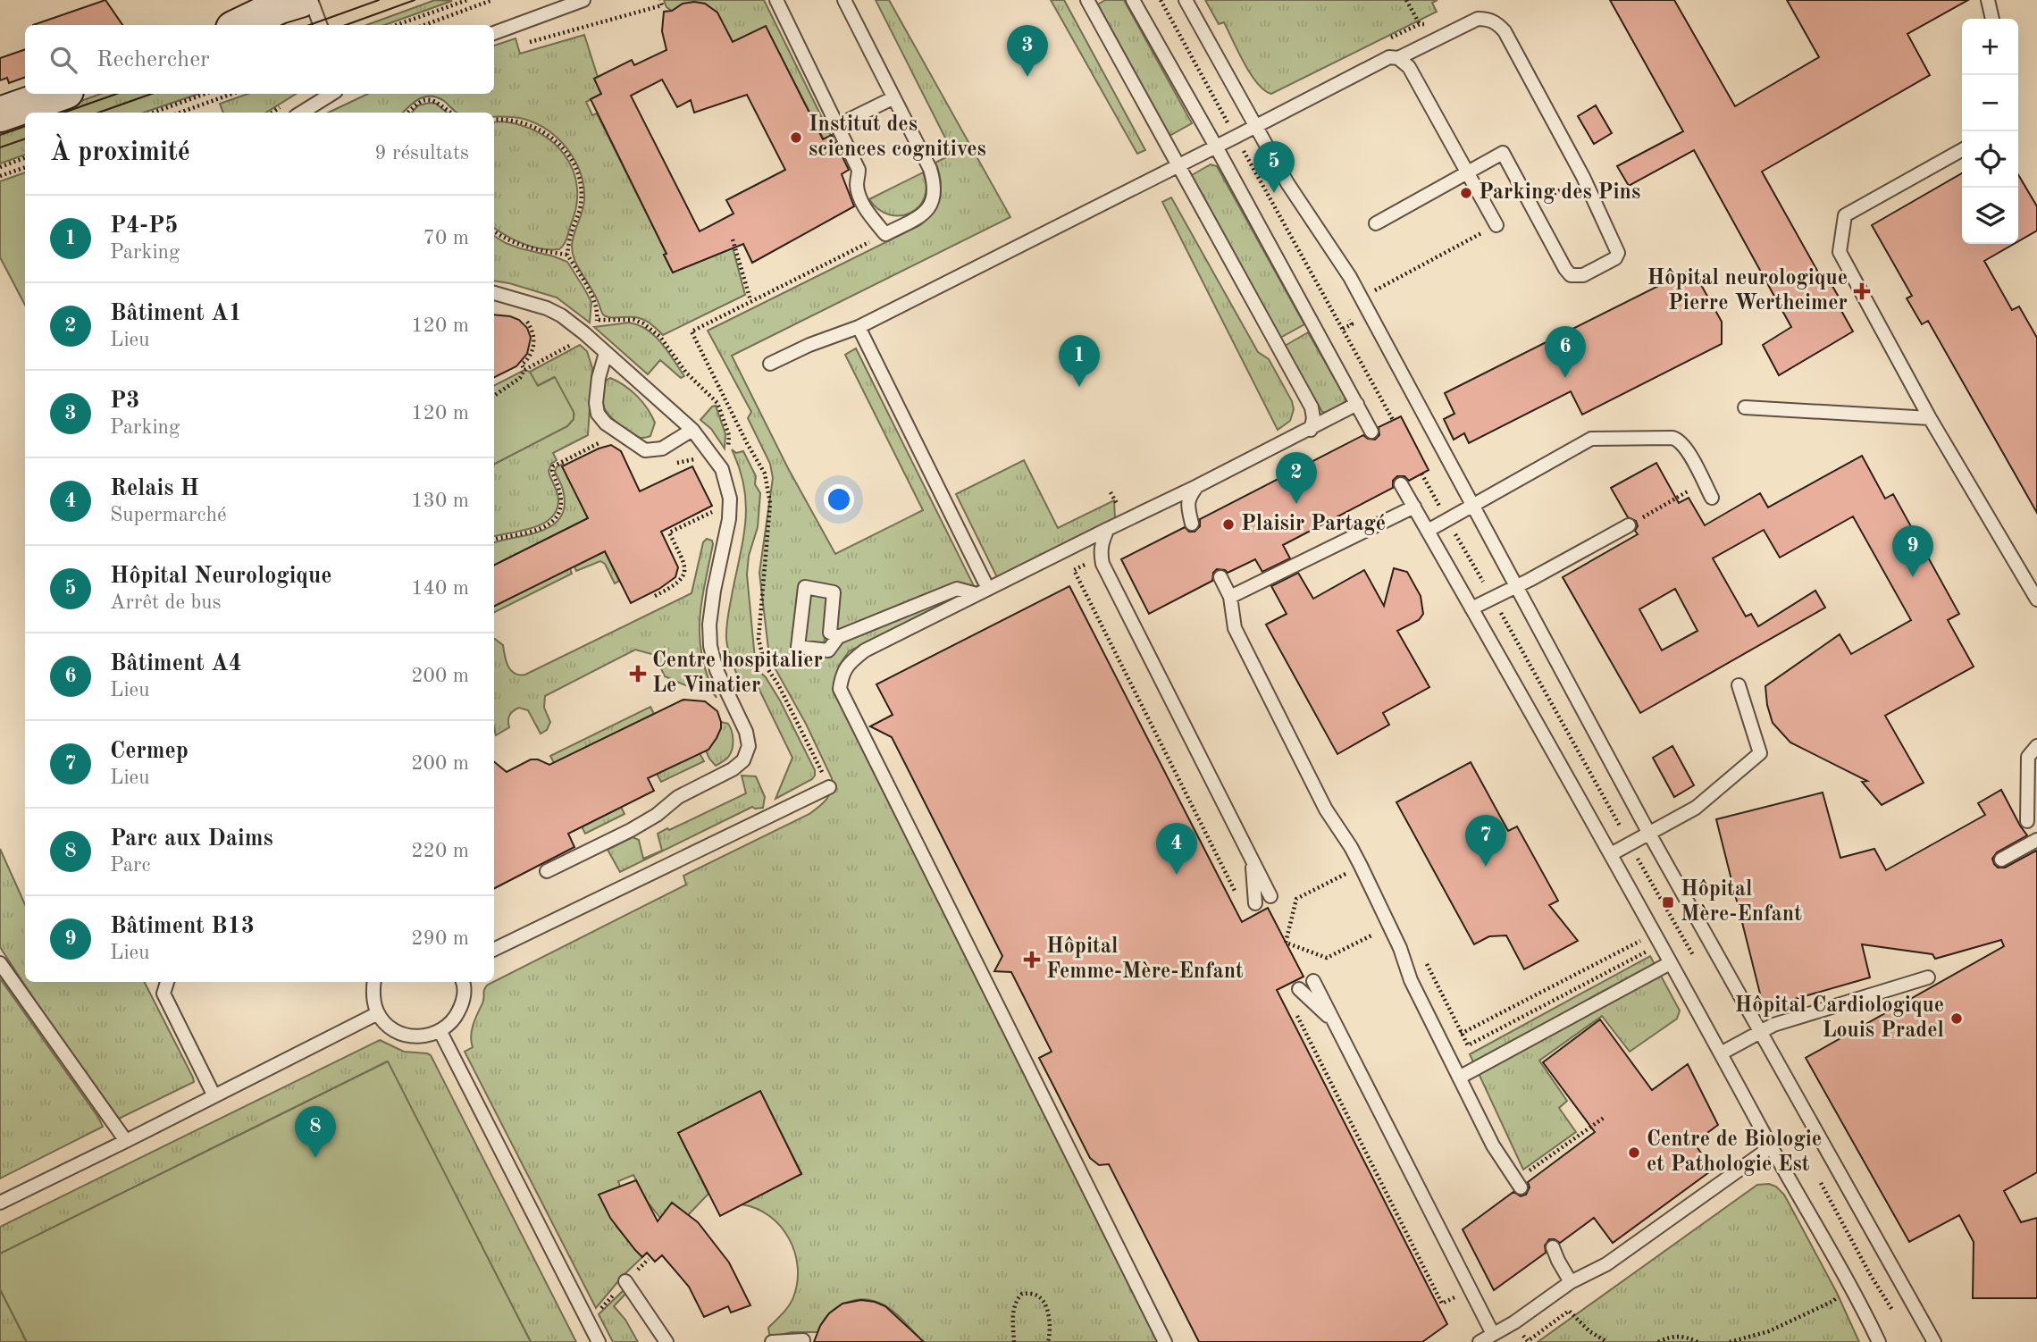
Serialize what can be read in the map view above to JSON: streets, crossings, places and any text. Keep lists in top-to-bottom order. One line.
{"places":{"other":["Institut des sciences cognitives","Parking des Pins","Plaisir Partagé","Hôpital Cardiologique Louis Pradel","Centre de Biologie et Pathologie Est"],"health":["Hôpital neurologique Pierre Wertheimer","Centre hospitalier Le Vinatier","Hôpital Femme-Mère-Enfant"],"transit":["Hôpital Mère-Enfant"]},"page":{"map_buttons":["+","−"],"pins":["3","5","6","1","2","9","7","4","8"],"search":"Rechercher","heading":["À proximité","9 résultats"],"list":[{"mark":"1","name":"P4-P5","note":"Parking","value":"70 m"},{"mark":"2","name":"Bâtiment A1","note":"Lieu","value":"120 m"},{"mark":"3","name":"P3","note":"Parking","value":"120 m"},{"mark":"4","name":"Relais H","note":"Supermarché","value":"130 m"},{"mark":"5","name":"Hôpital Neurologique","note":"Arrêt de bus","value":"140 m"},{"mark":"6","name":"Bâtiment A4","note":"Lieu","value":"200 m"},{"mark":"7","name":"Cermep","note":"Lieu","value":"200 m"},{"mark":"8","name":"Parc aux Daims","note":"Parc","value":"220 m"},{"mark":"9","name":"Bâtiment B13","note":"Lieu","value":"290 m"}]}}
